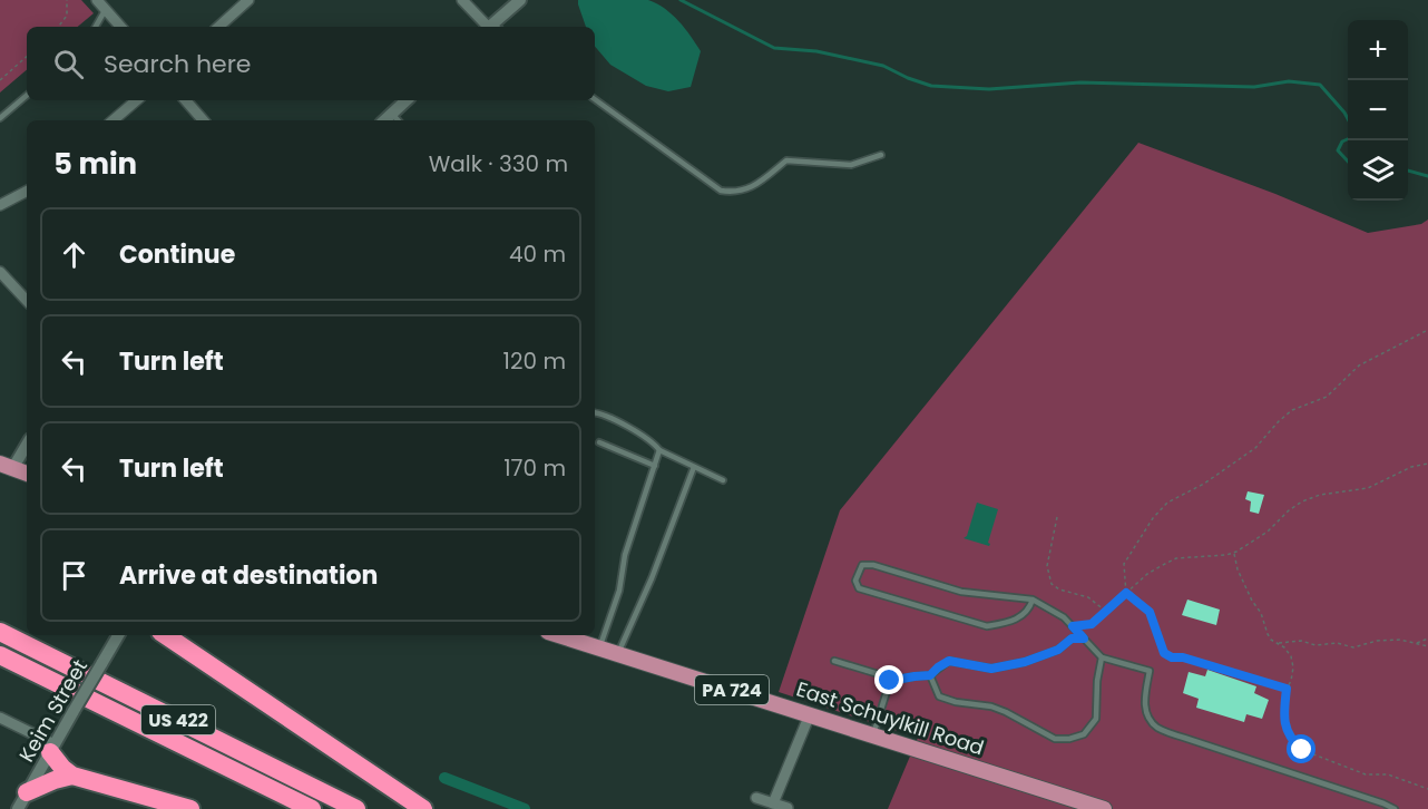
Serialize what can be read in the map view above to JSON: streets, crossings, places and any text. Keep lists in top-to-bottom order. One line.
{"streets":{"highway":["US 422"],"main road":["PA 724","East Schuylkill Road"],"street":["Keim Street"]},"page":{"map_buttons":["+","−"],"search":"Search here","heading":["5 min","Walk · 330 m"],"list":[["Continue","40 m"],["Turn left","120 m"],["Turn left","170 m"],"Arrive at destination"]}}
